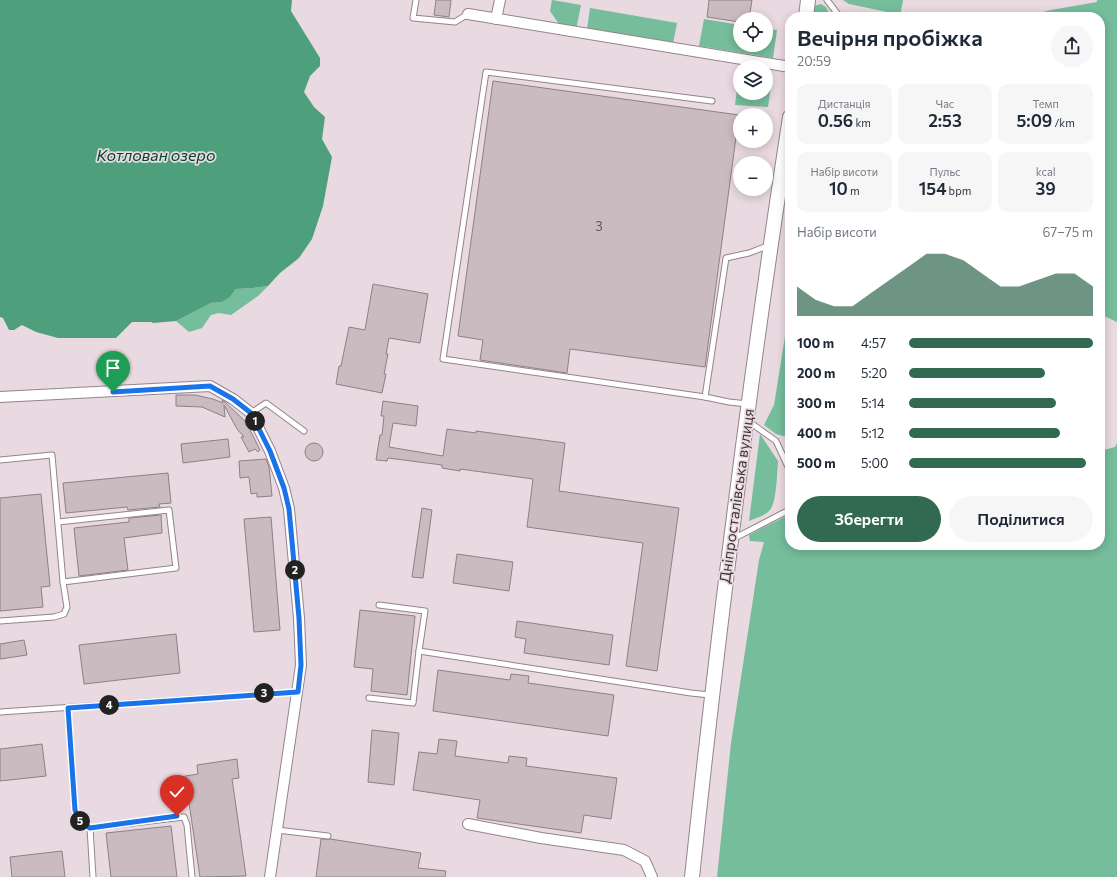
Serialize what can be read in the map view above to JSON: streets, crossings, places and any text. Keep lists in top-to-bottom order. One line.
{"streets":{"street":["Дніпросталівська вулиця"]},"water":["Котлован озеро"],"house_numbers":["3"],"page":{"map_buttons":["+","−"],"heading":["Вечірня пробіжка","20:59"],"stats":[["Дистанція","0.56 km"],["Час","2:53"],["Темп","5:09 /km"],["Набір висоти","10 m"],["Пульс","154 bpm"],["kcal","39"]],"chart":["Набір висоти","67–75 m"],"list":[{"name":"100 m","note":"4:57"},{"name":"200 m","note":"5:20"},{"name":"300 m","note":"5:14"},{"name":"400 m","note":"5:12"},{"name":"500 m","note":"5:00"}],"pins":["1","2","3","4","5"],"buttons":["Зберегти","Поділитися"]}}
